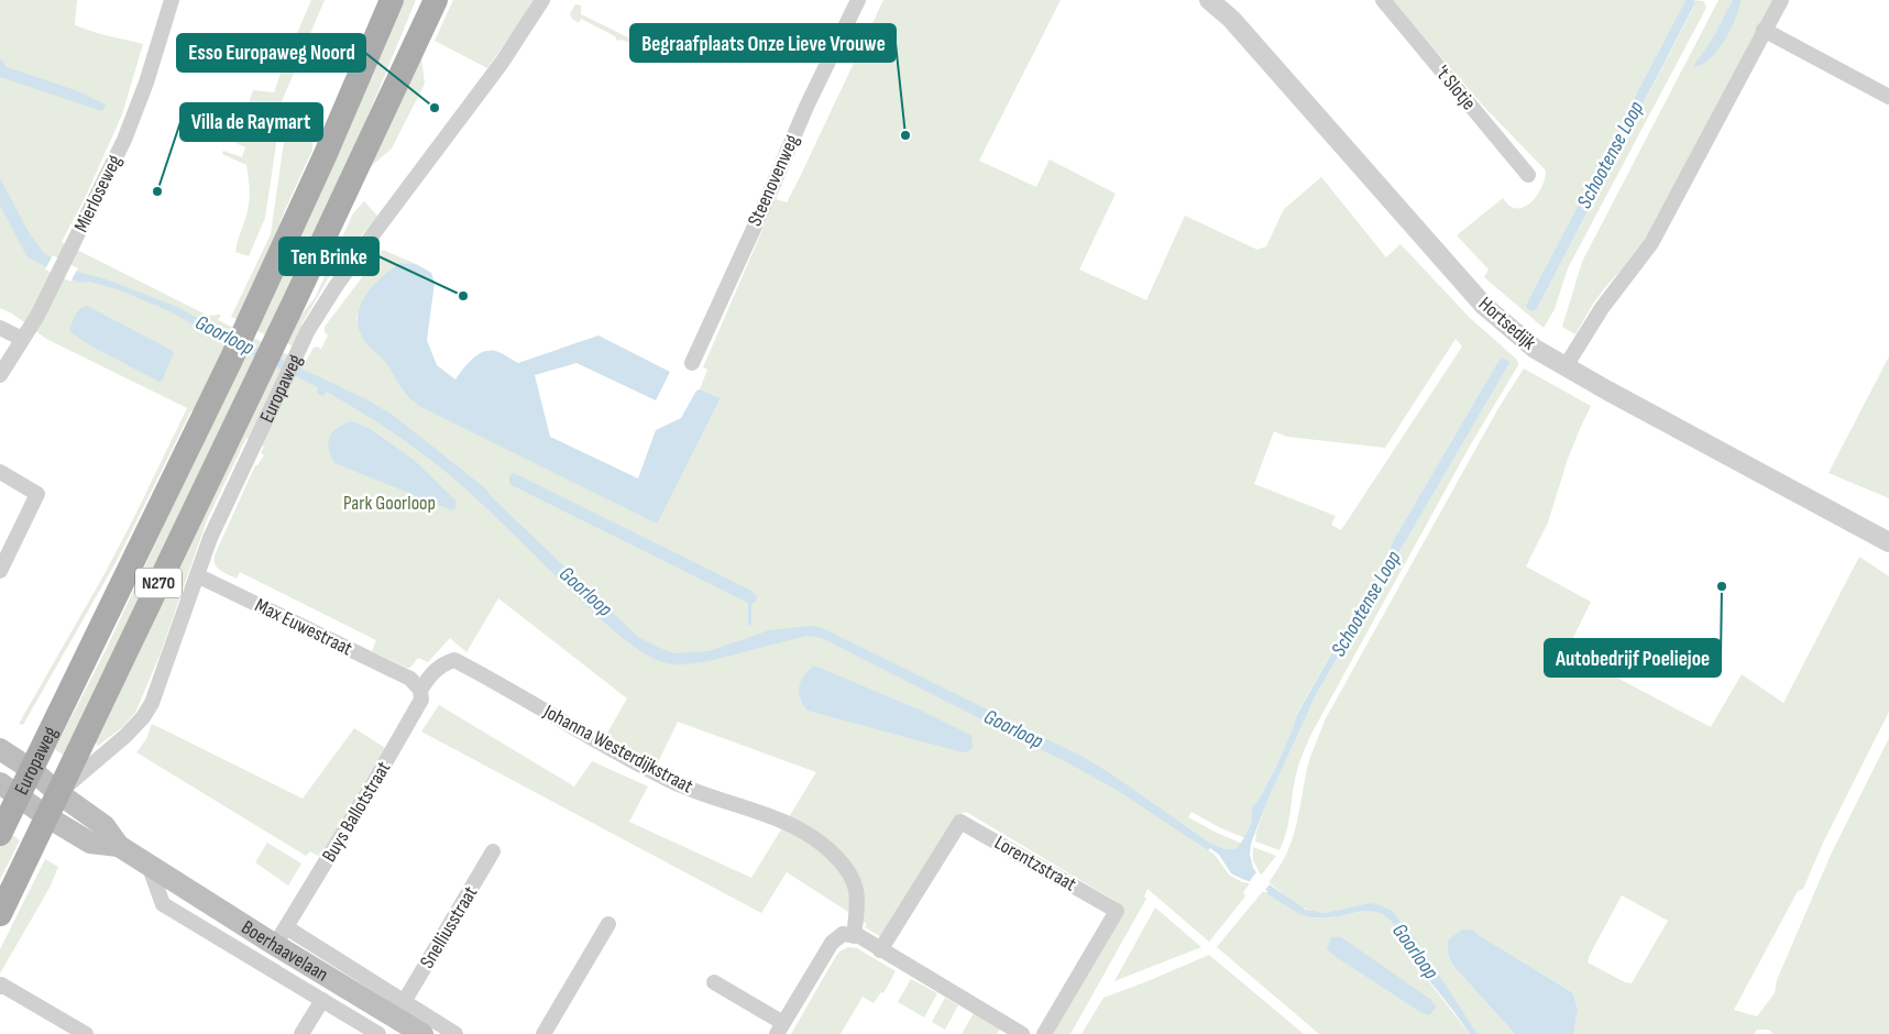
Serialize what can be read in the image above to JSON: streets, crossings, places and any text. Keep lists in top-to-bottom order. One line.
{"streets":{"main road":["Europaweg","N270","Boerhaavelaan"],"street":["'t Slotje","Steenovenweg","Mierloseweg","Hortsedijk","Max Euwestraat","Johanna Westerdijkstraat","Buys Ballotstraat","Lorentzstraat","Snelliusstraat"]},"crossings":[["Europaweg","Max Euwestraat"],["Europaweg","Boerhaavelaan"],["Max Euwestraat","Johanna Westerdijkstraat"],["Max Euwestraat","Buys Ballotstraat"],["Johanna Westerdijkstraat","Buys Ballotstraat"],["Buys Ballotstraat","Boerhaavelaan"],["Snelliusstraat","Boerhaavelaan"]],"water":["Schootense Loop","Goorloop"],"parks":["Park Goorloop"],"places":["Esso Europaweg Noord","Begraafplaats Onze Lieve Vrouwe","Villa de Raymart","Ten Brinke","Autobedrijf Poeliejoe"]}
